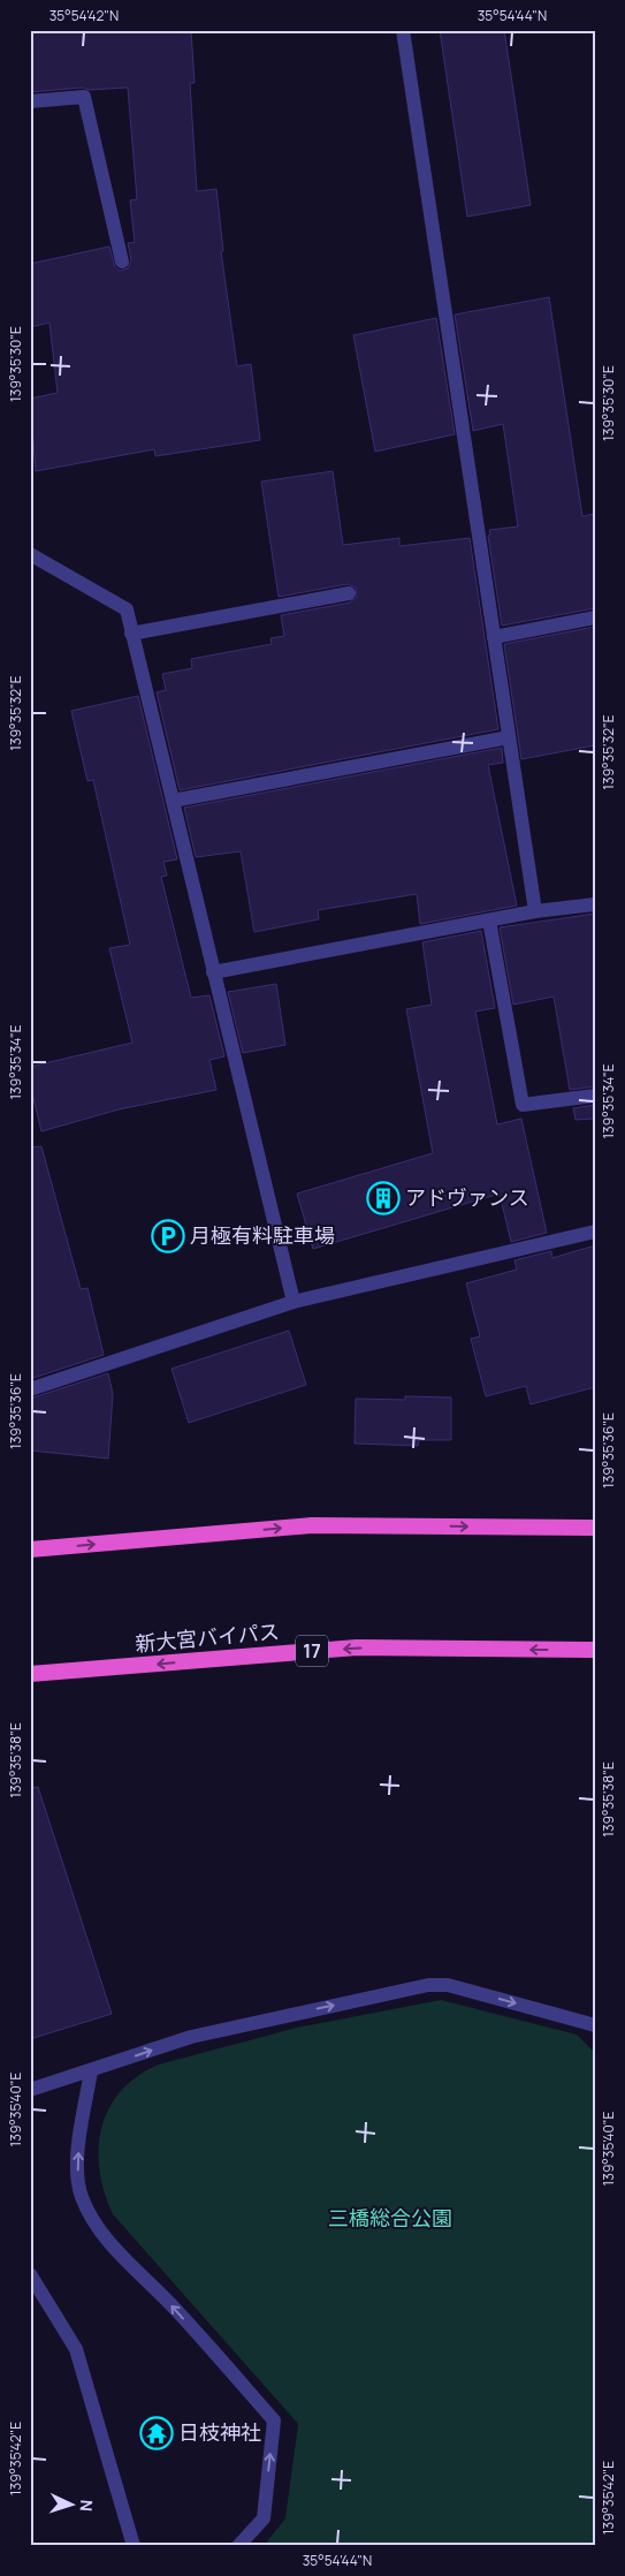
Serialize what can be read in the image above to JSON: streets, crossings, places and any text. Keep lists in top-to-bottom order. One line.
{"streets":{"highway":["新大宮バイパス","17"]},"parks":["三橋総合公園"],"places":{"building":["アドヴァンス"],"parking":["月極有料駐車場"],"temple":["日枝神社"]},"north":"right","coordinates":["35°54'42\"N","35°54'44\"N","139°35'30\"E","139°35'32\"E","139°35'34\"E","139°35'36\"E","139°35'38\"E","139°35'40\"E","139°35'42\"E"]}
